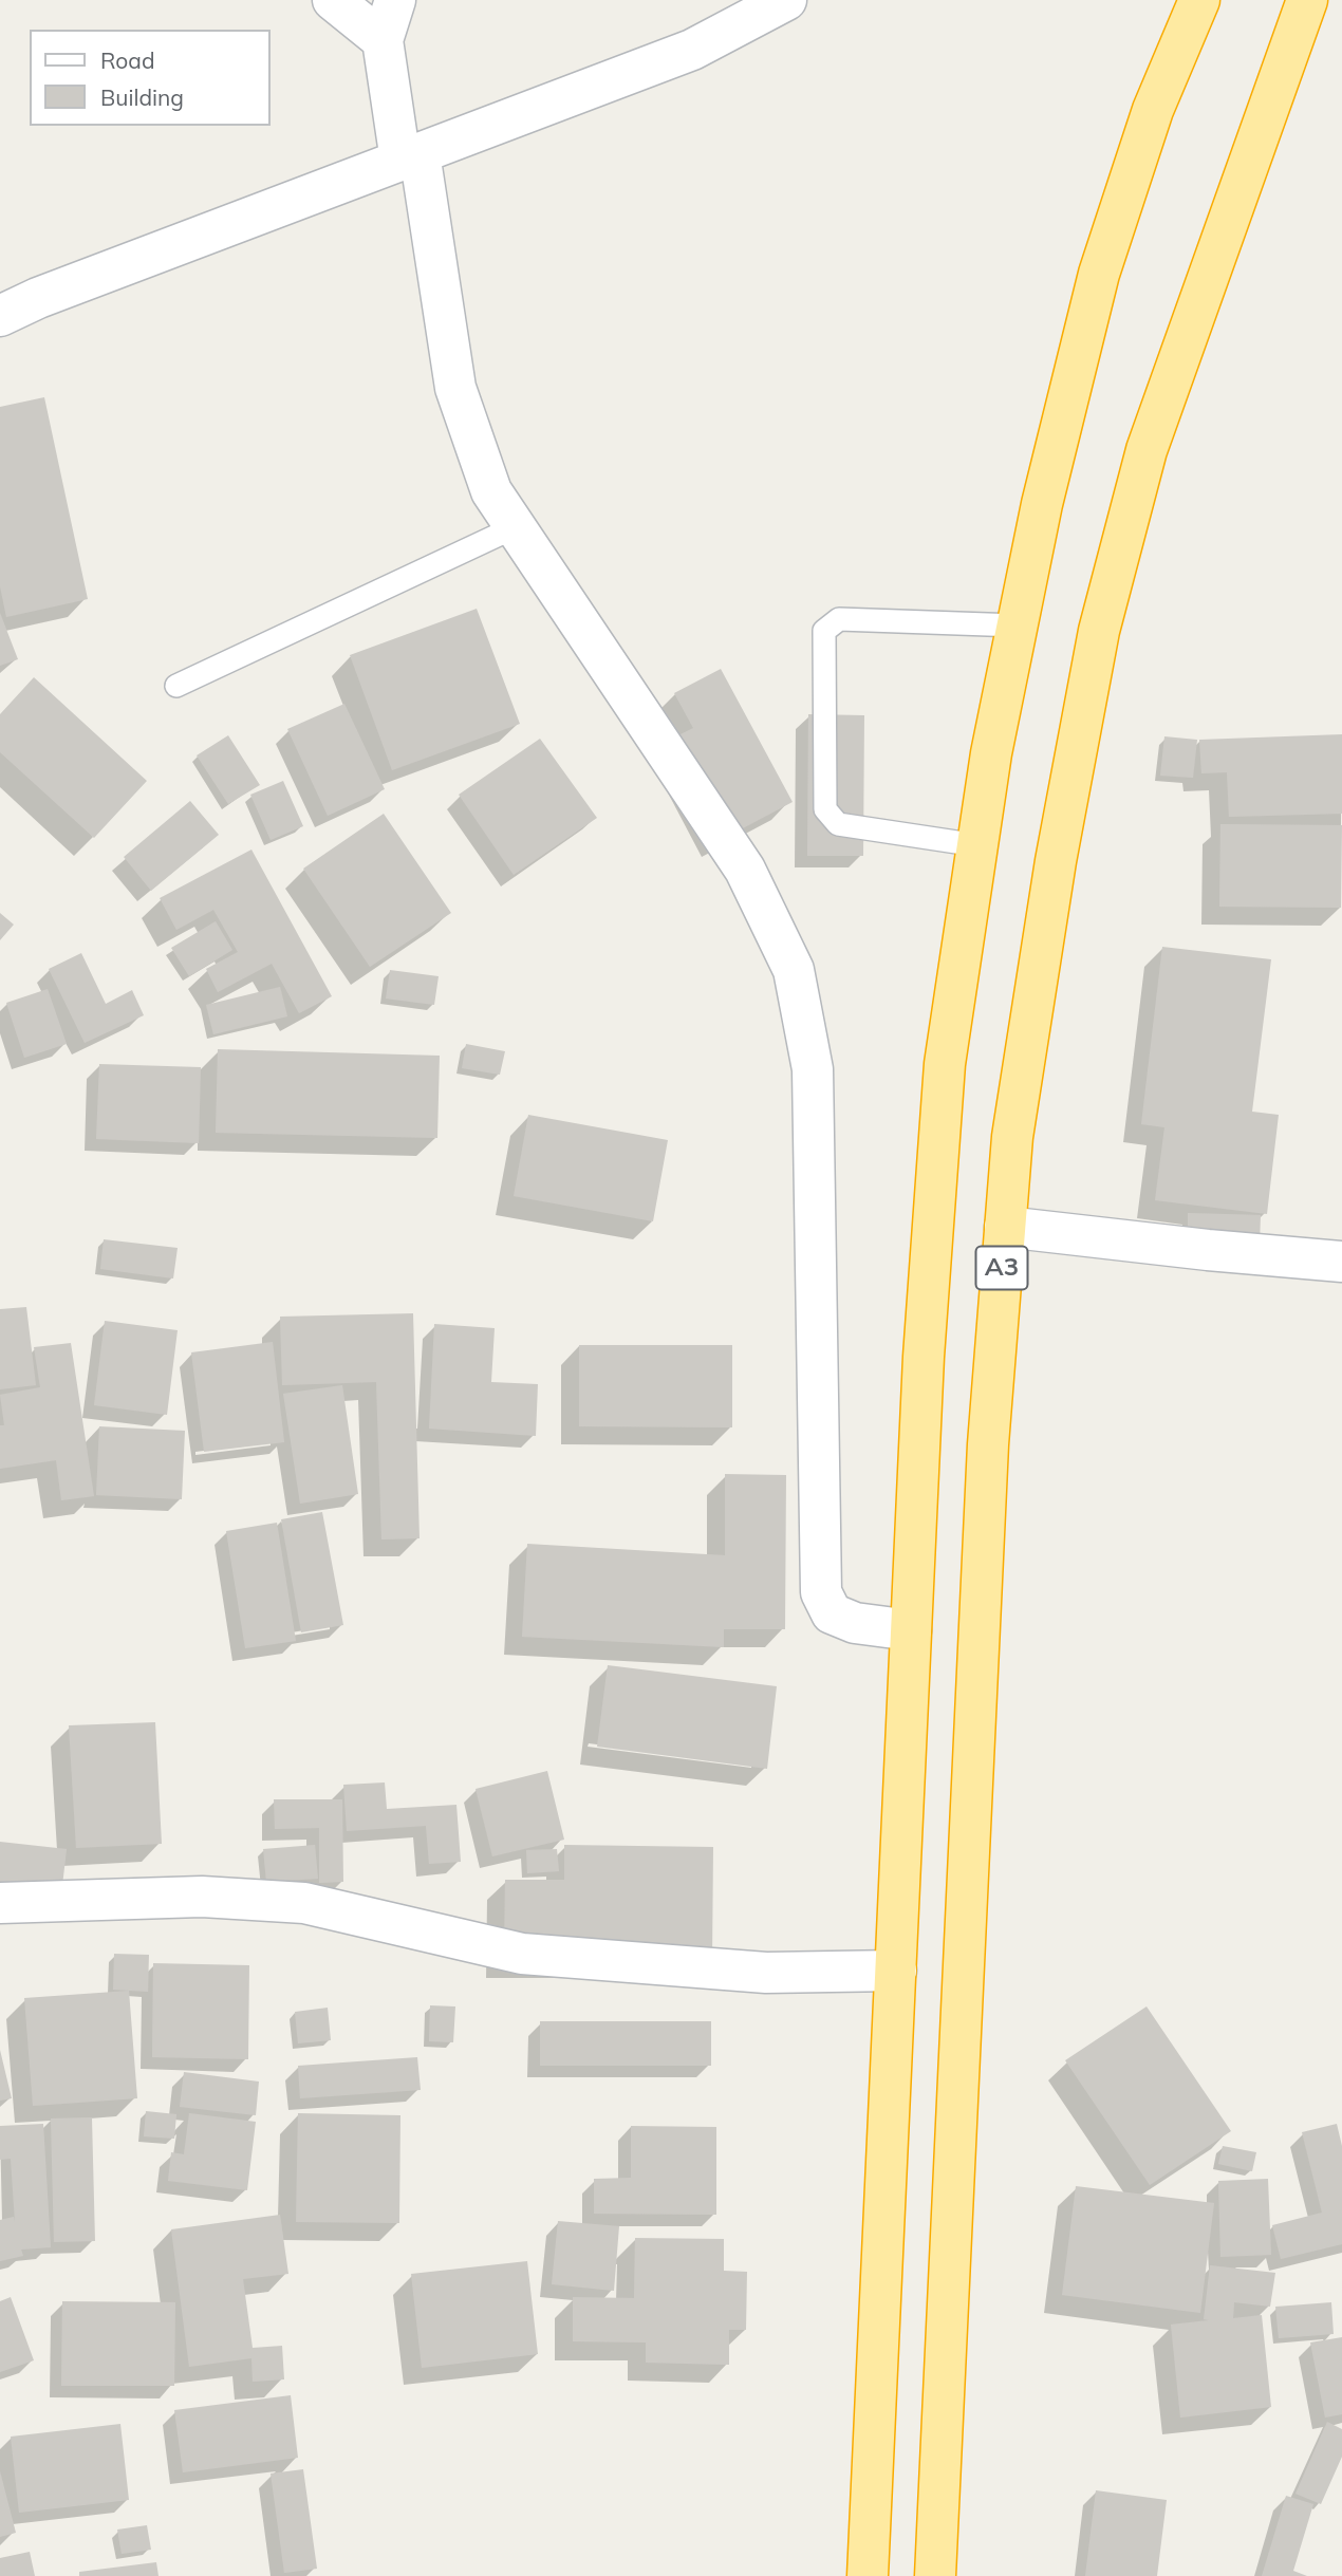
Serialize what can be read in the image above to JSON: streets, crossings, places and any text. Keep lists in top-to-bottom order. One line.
{"streets":{"highway":["A3"]},"legend":["Road","Building"]}
